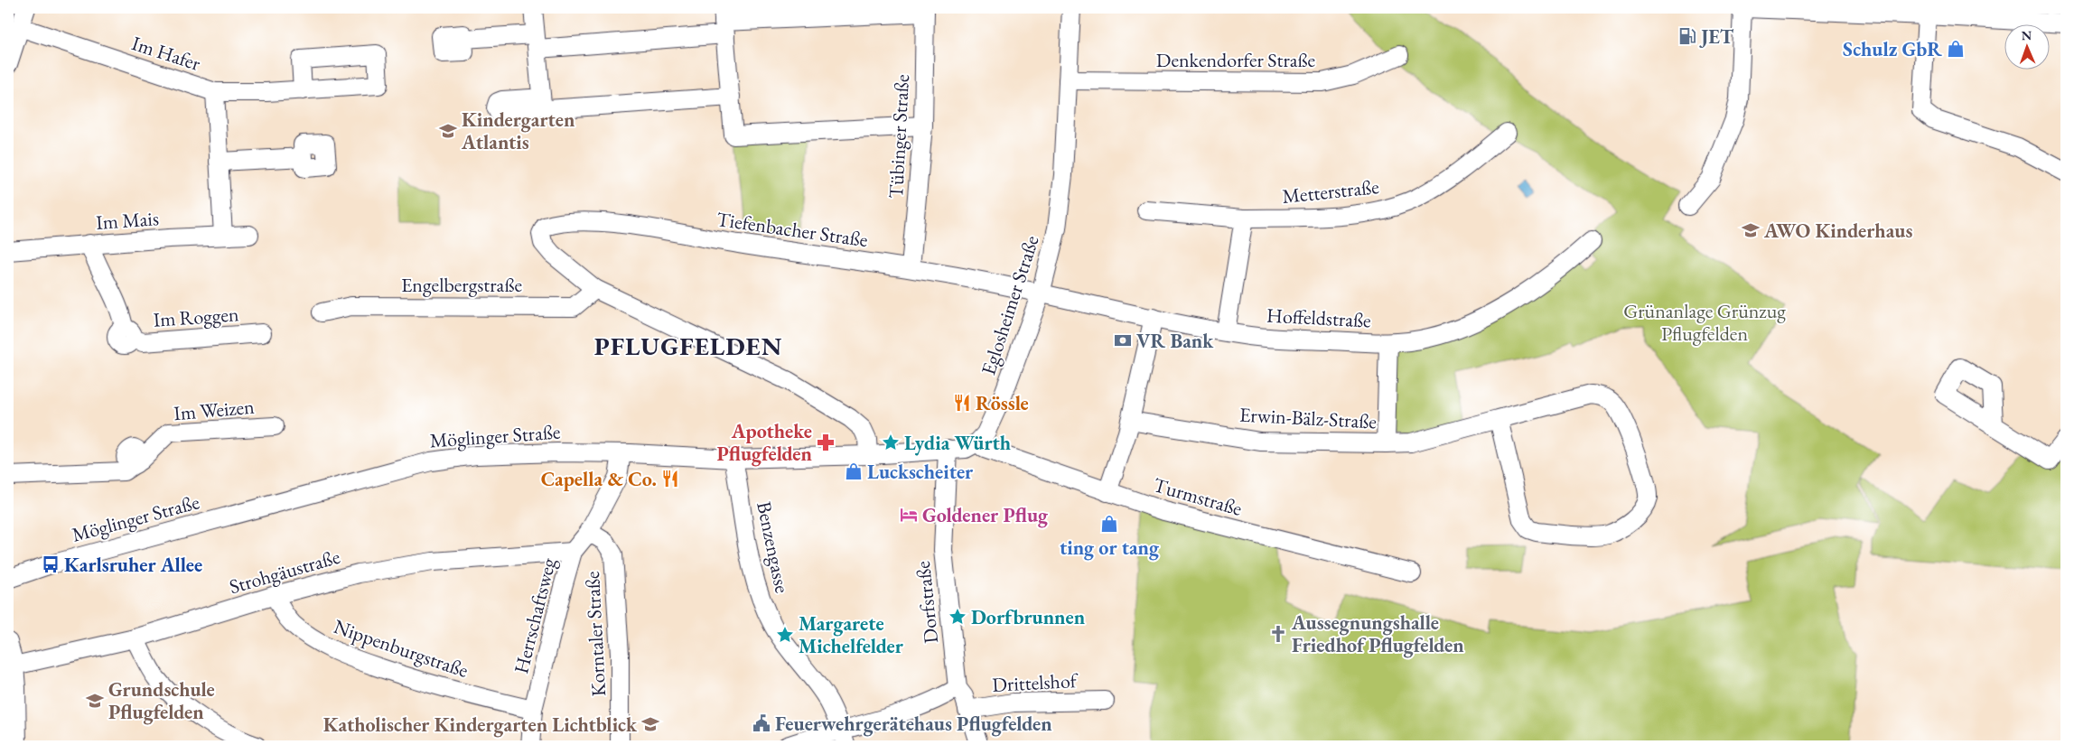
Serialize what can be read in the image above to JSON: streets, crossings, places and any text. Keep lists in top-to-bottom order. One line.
{"streets":{"street":["Im Hafer","Denkendorfer Straße","Tübinger Straße","Metterstraße","Im Mais","Tiefenbacher Straße","Engelbergstraße","Eglosheimer Straße","Im Roggen","Hoffeldstraße","Im Weizen","Erwin-Bälz-Straße","Möglinger Straße","Turmstraße","Benzengasse","Strohgäustraße","Dorfstraße","Herrschaftsweg","Korntaler Straße","Nippenburgstraße","Drittelshof"]},"crossings":[["Denkendorfer Straße","Eglosheimer Straße"],["Tübinger Straße","Tiefenbacher Straße"],["Im Mais","Im Roggen"],["Tiefenbacher Straße","Engelbergstraße"],["Tiefenbacher Straße","Eglosheimer Straße"],["Tiefenbacher Straße","Hoffeldstraße"],["Eglosheimer Straße","Hoffeldstraße"],["Eglosheimer Straße","Turmstraße"],["Hoffeldstraße","Erwin-Bälz-Straße"],["Möglinger Straße","Benzengasse"],["Möglinger Straße","Dorfstraße"],["Möglinger Straße","Herrschaftsweg"],["Strohgäustraße","Herrschaftsweg"],["Strohgäustraße","Nippenburgstraße"],["Dorfstraße","Drittelshof"],["Herrschaftsweg","Korntaler Straße"],["Herrschaftsweg","Nippenburgstraße"]],"districts":["PFLUGFELDEN"],"parks":["Grünanlage Grünzug Pflugfelden"],"places":{"fuel station":["JET"],"shop":["Schulz GbR","Luckscheiter","ting or tang"],"school or university":["Kindergarten Atlantis","AWO Kinderhaus","Grundschule Pflugfelden","Katholischer Kindergarten Lichtblick"],"bank":["VR Bank"],"restaurant":["Rössle","Capella & Co."],"pharmacy":["Apotheke Pflugfelden"],"place":["Lydia Würth","Dorfbrunnen","Margarete Michelfelder"],"hotel":["Goldener Pflug"],"bus stop":["Karlsruher Allee"],"church":["Aussegnungshalle Friedhof Pflugfelden"],"public building":["Feuerwehrgerätehaus Pflugfelden"]},"north":"top"}
